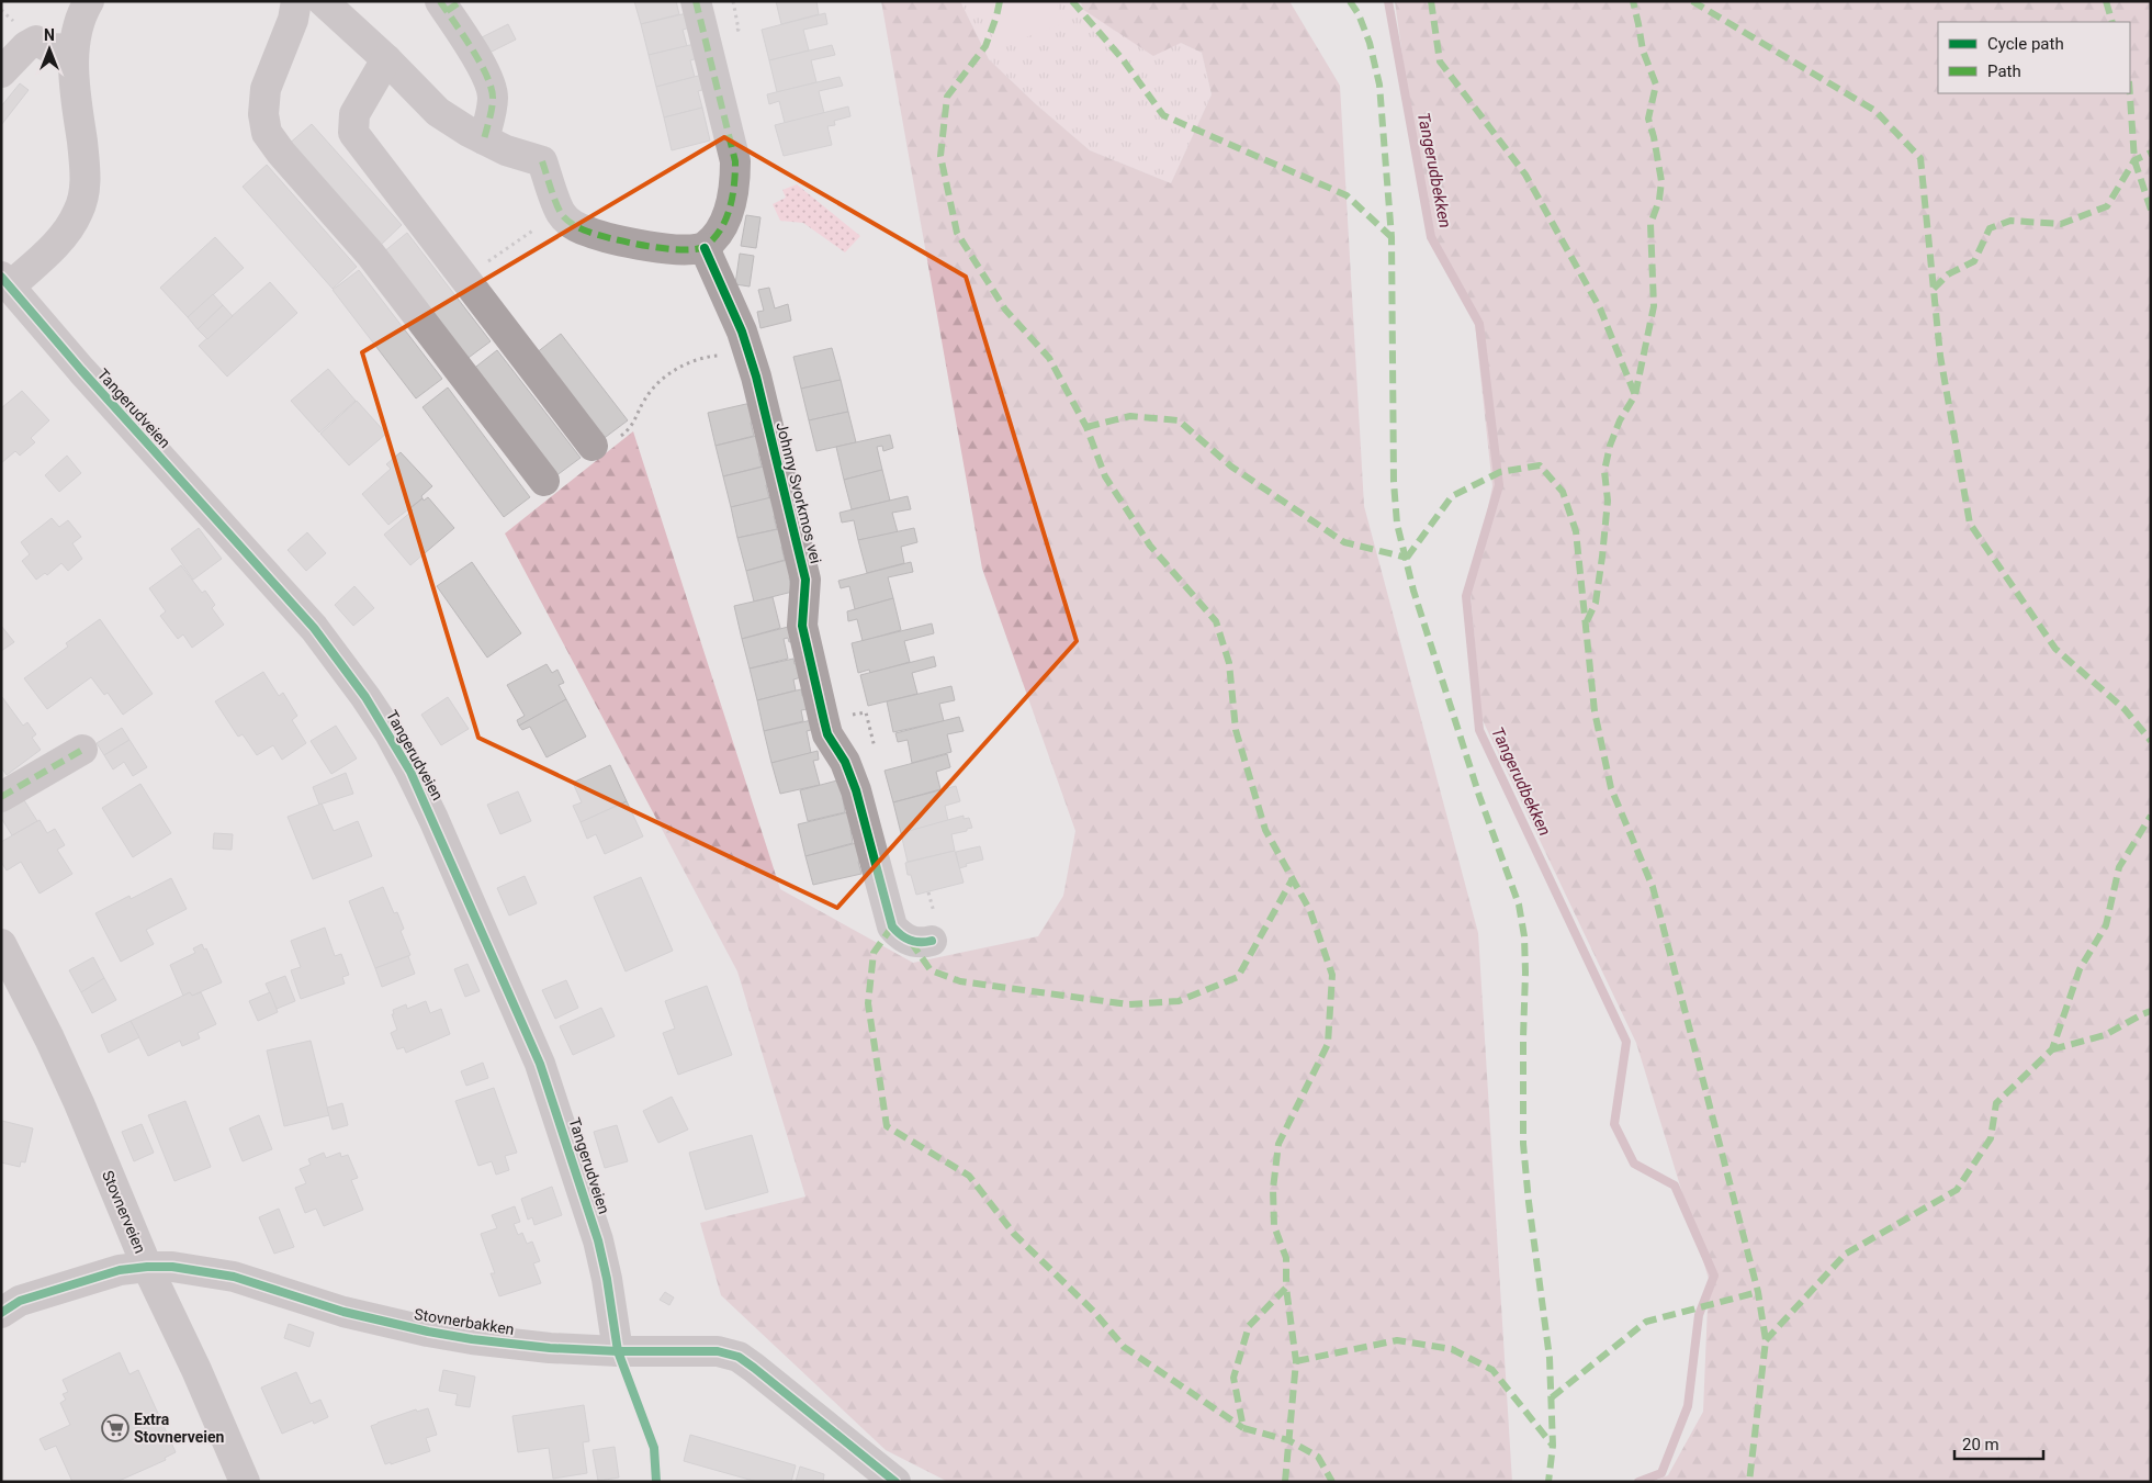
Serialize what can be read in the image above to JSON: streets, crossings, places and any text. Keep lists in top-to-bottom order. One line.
{"streets":{"street":["Tangerudveien","Johnny Svorkmos vei","Stovnerveien","Stovnerbakken"]},"crossings":[["Tangerudveien","Stovnerbakken"],["Stovnerveien","Stovnerbakken"]],"water":["Tangerudbekken"],"places":{"supermarket":["Extra Stovnerveien"]},"legend":["Cycle path","Path"],"scale_bar":"20 m","north":"top"}
